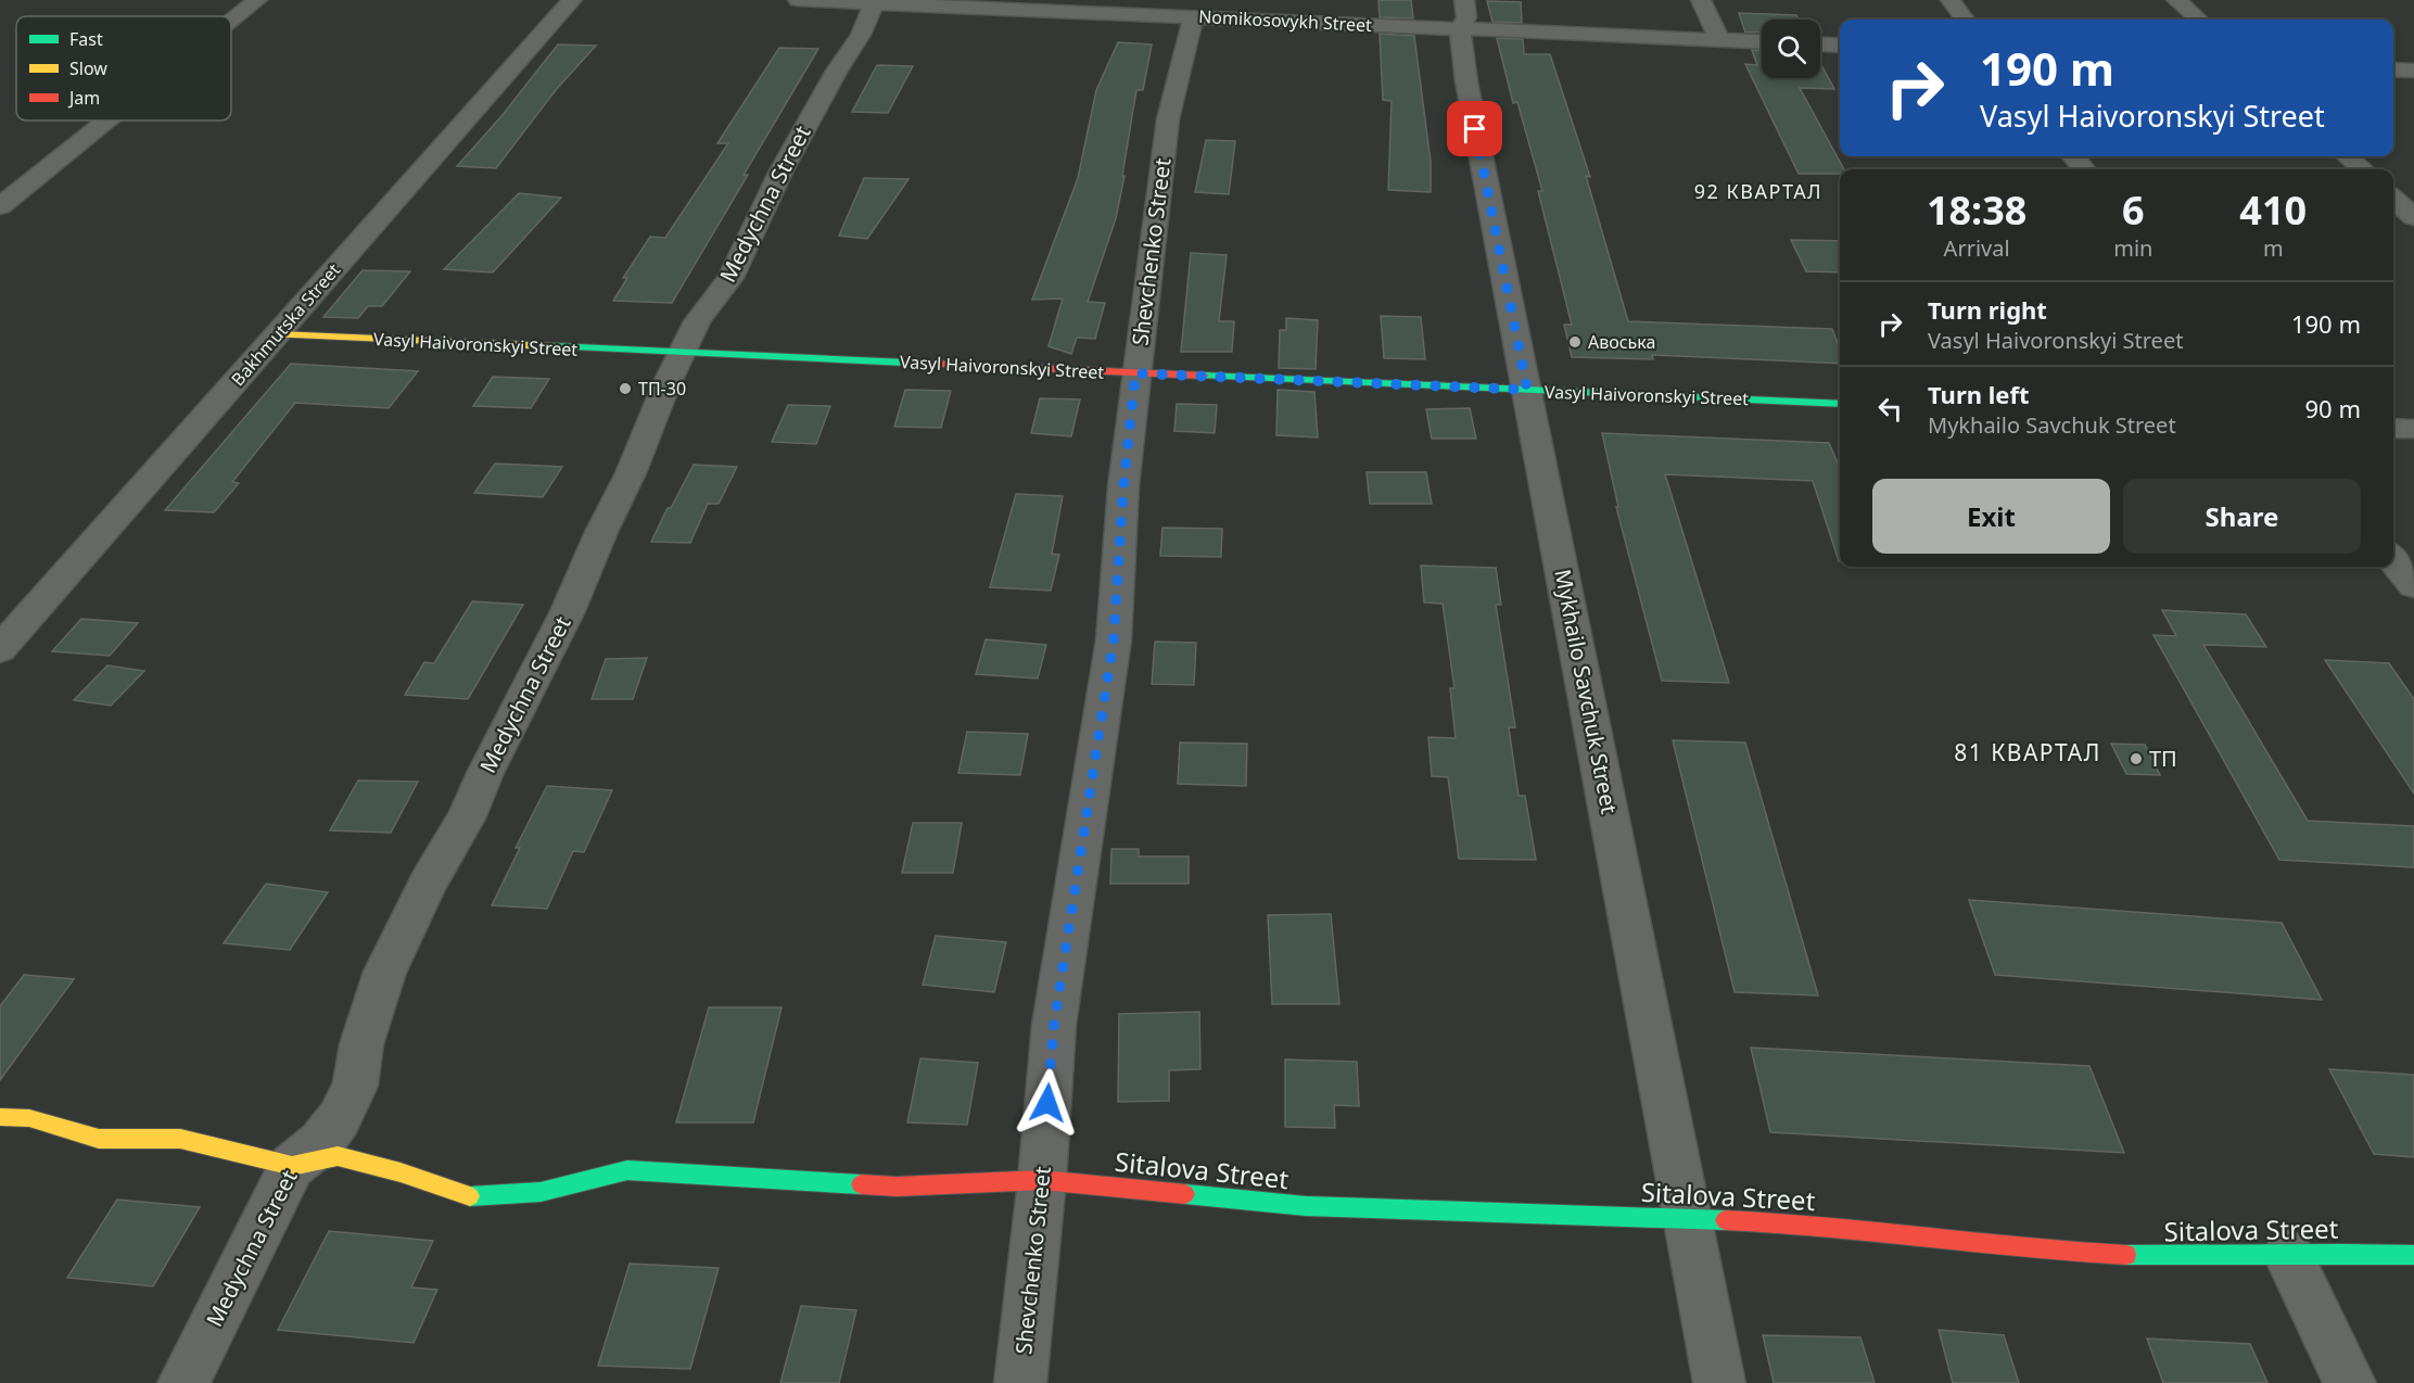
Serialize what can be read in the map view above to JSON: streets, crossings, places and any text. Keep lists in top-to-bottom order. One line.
{"streets":{"street":["Nomikosovykh Street","Medychna Street","Shevchenko Street","Bakhmutska Street","Vasyl Haivoronskyi Street","Mykhailo Savchuk Street","Sitalova Street"]},"crossings":[["Nomikosovykh Street","Medychna Street"],["Nomikosovykh Street","Shevchenko Street"],["Nomikosovykh Street","Mykhailo Savchuk Street"],["Medychna Street","Vasyl Haivoronskyi Street"],["Medychna Street","Sitalova Street"],["Shevchenko Street","Vasyl Haivoronskyi Street"],["Shevchenko Street","Sitalova Street"],["Bakhmutska Street","Vasyl Haivoronskyi Street"],["Vasyl Haivoronskyi Street","Mykhailo Savchuk Street"],["Mykhailo Savchuk Street","Sitalova Street"]],"districts":["92 КВАРТАЛ","81 КВАРТАЛ"],"places":["Авоська","ТП-30","ТП"],"legend":["Fast","Slow","Jam"],"page":{"turn":["190 m","Vasyl Haivoronskyi Street"],"eta":["18:38","Arrival","6","min","410","m"],"list":[{"name":"Turn right","note":"Vasyl Haivoronskyi Street","value":"190 m"},{"name":"Turn left","note":"Mykhailo Savchuk Street","value":"90 m"}],"buttons":["Exit","Share"]}}
